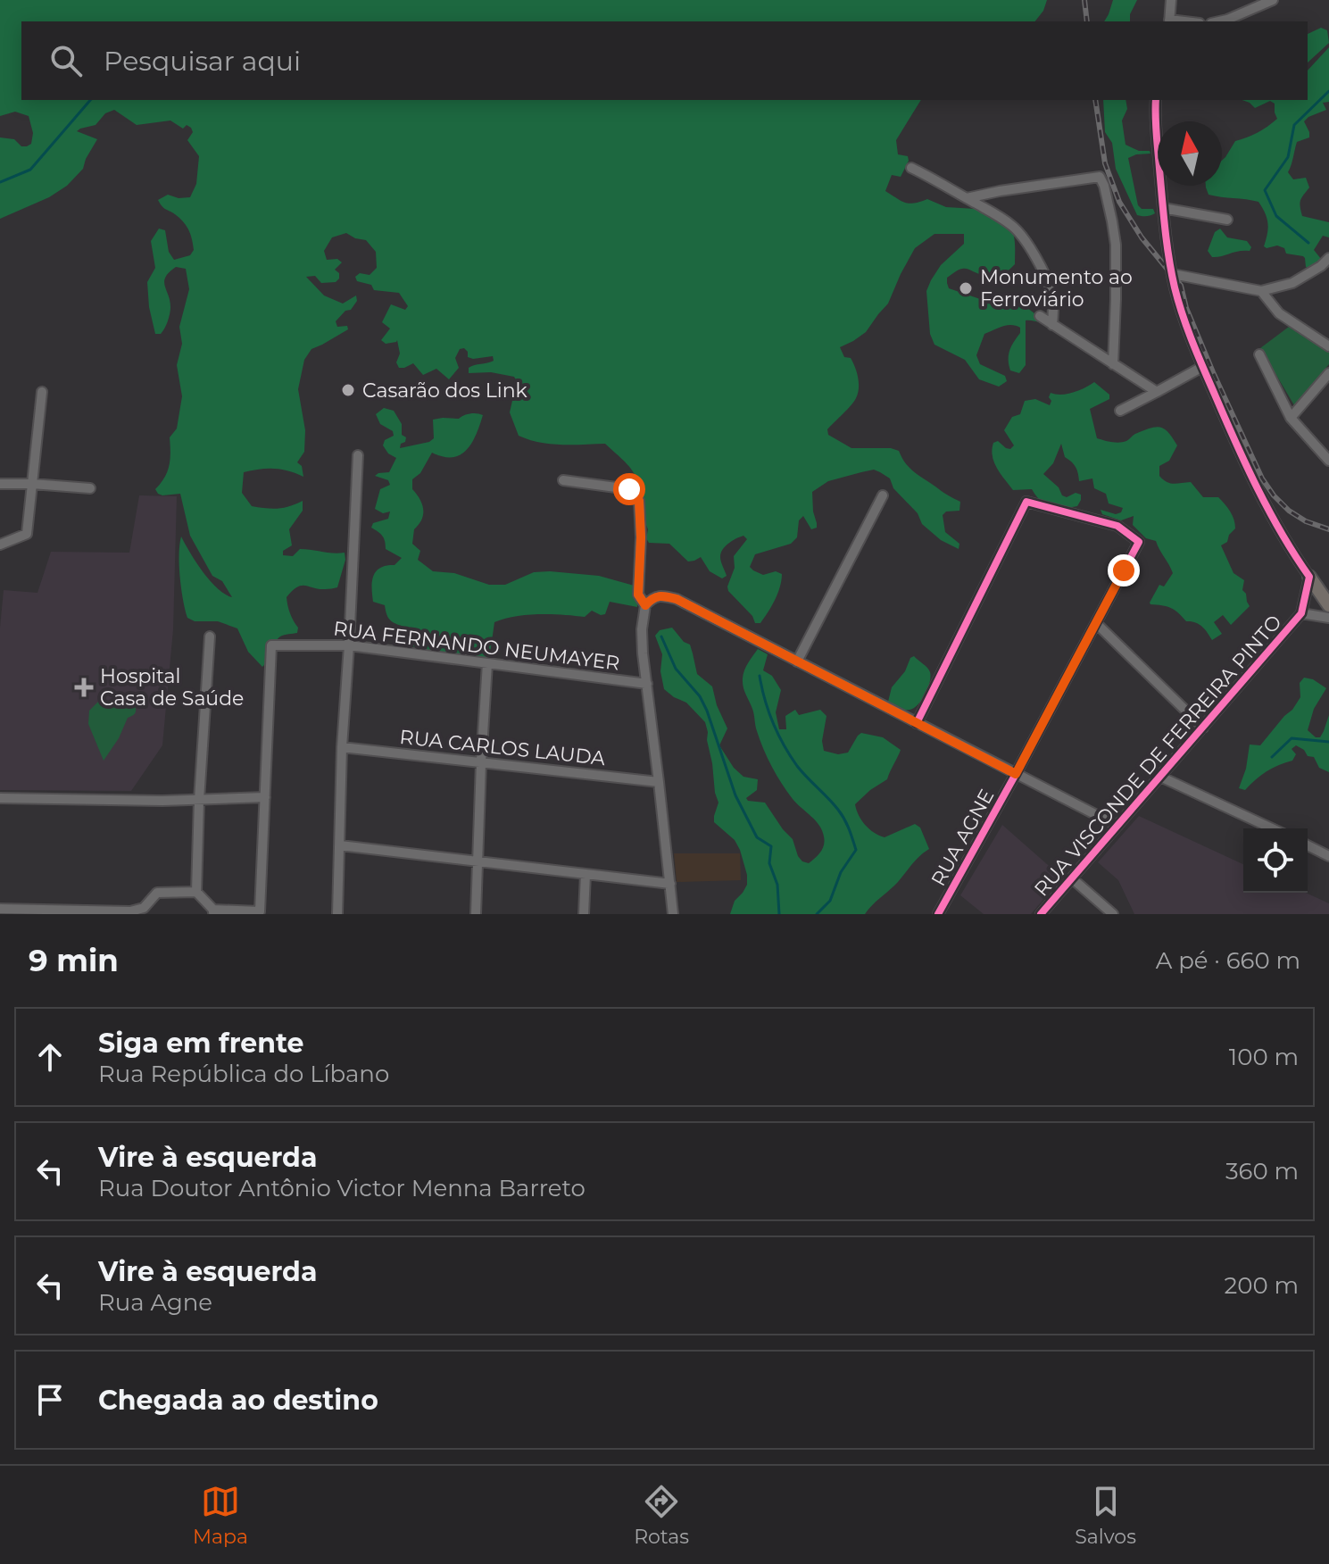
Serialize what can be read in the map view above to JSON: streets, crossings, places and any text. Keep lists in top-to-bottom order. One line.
{"streets":{"street":["RUA FERNANDO NEUMAYER","RUA CARLOS LAUDA","RUA VISCONDE DE FERREIRA PINTO","RUA AGNE"]},"places":{"other":["Monumento ao Ferroviário","Casarão dos Link"],"health":["Hospital Casa de Saúde"]},"north":"top","page":{"search":"Pesquisar aqui","heading":["9 min","A pé · 660 m"],"list":[["Siga em frente","Rua República do Líbano","100 m"],["Vire à esquerda","Rua Doutor Antônio Victor Menna Barreto","360 m"],["Vire à esquerda","Rua Agne","200 m"],"Chegada ao destino"],"nav":["Mapa","Rotas","Salvos"]}}
